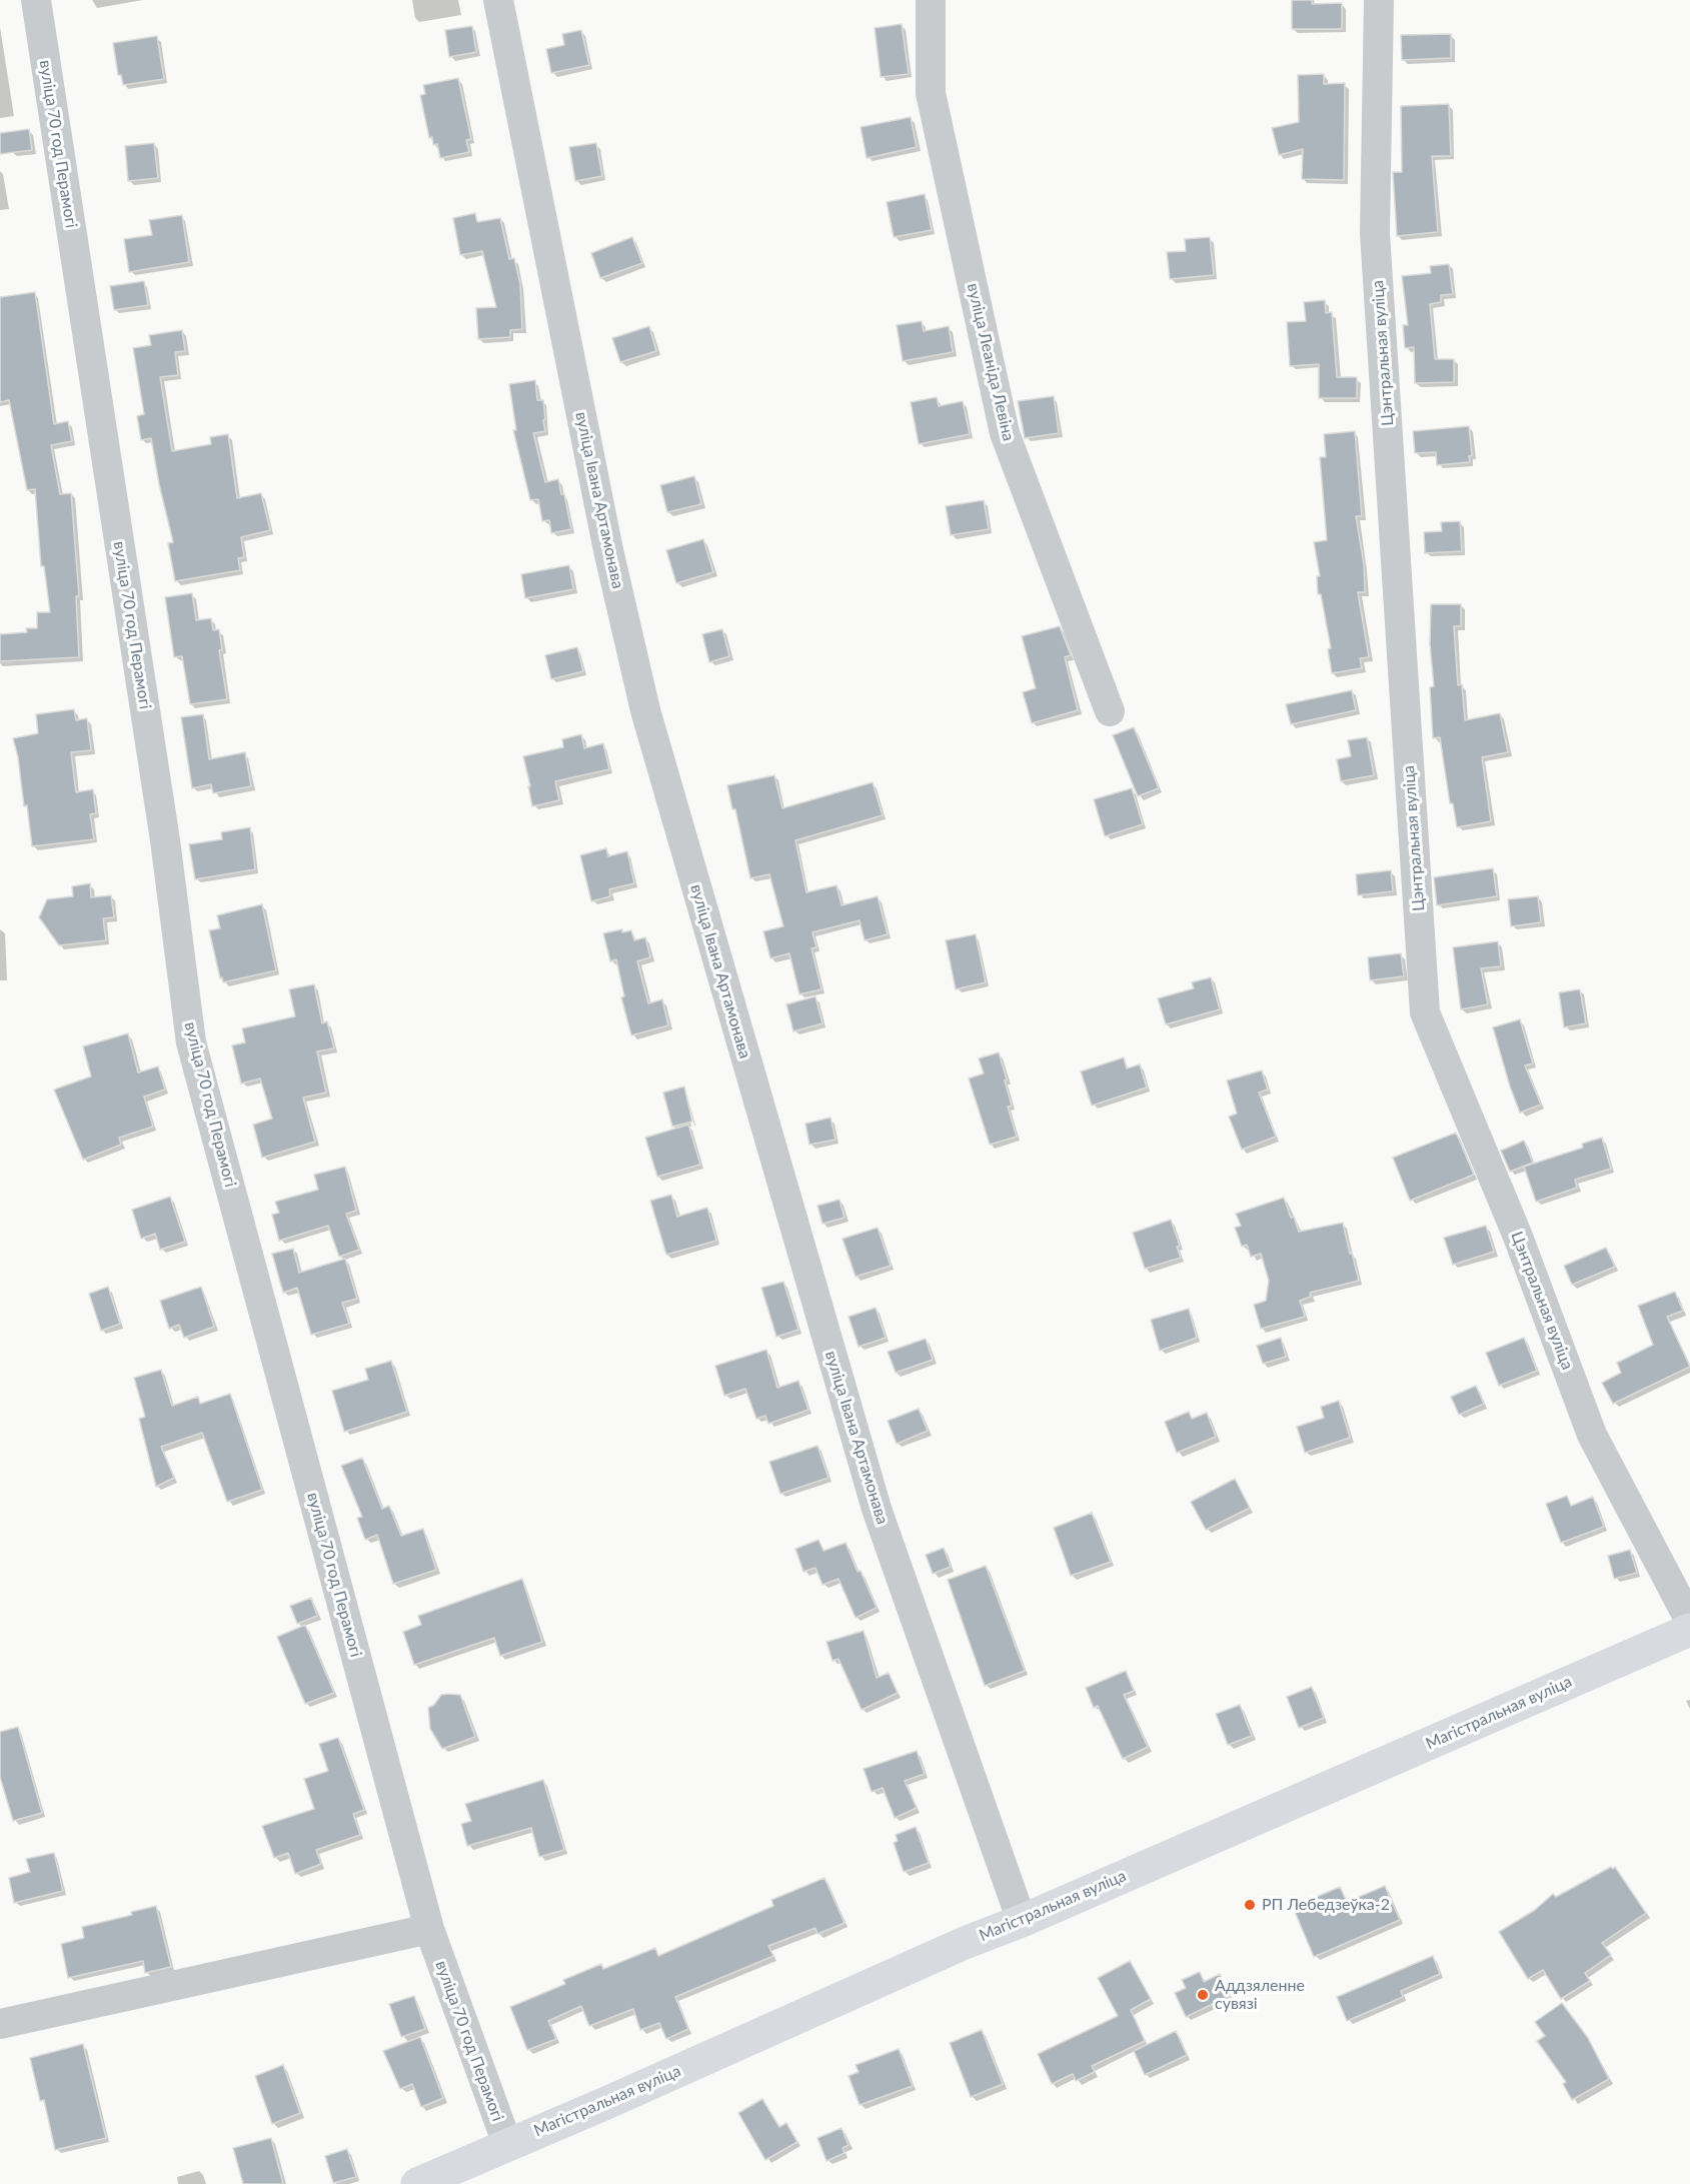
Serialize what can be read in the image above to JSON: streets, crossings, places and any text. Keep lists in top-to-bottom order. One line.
{"streets":{"main road":["Магістральная вуліца"],"street":["вуліца 70 год Перамогі","Цэнтральная вуліца","вуліца Леаніда Левіна","вуліца Івана Артамонава"]},"crossings":[["вуліца 70 год Перамогі","Магістральная вуліца"],["вуліца Івана Артамонава","Магістральная вуліца"]],"places":["РП Лебедзеўка-2","Аддзяленне сувязі"]}
